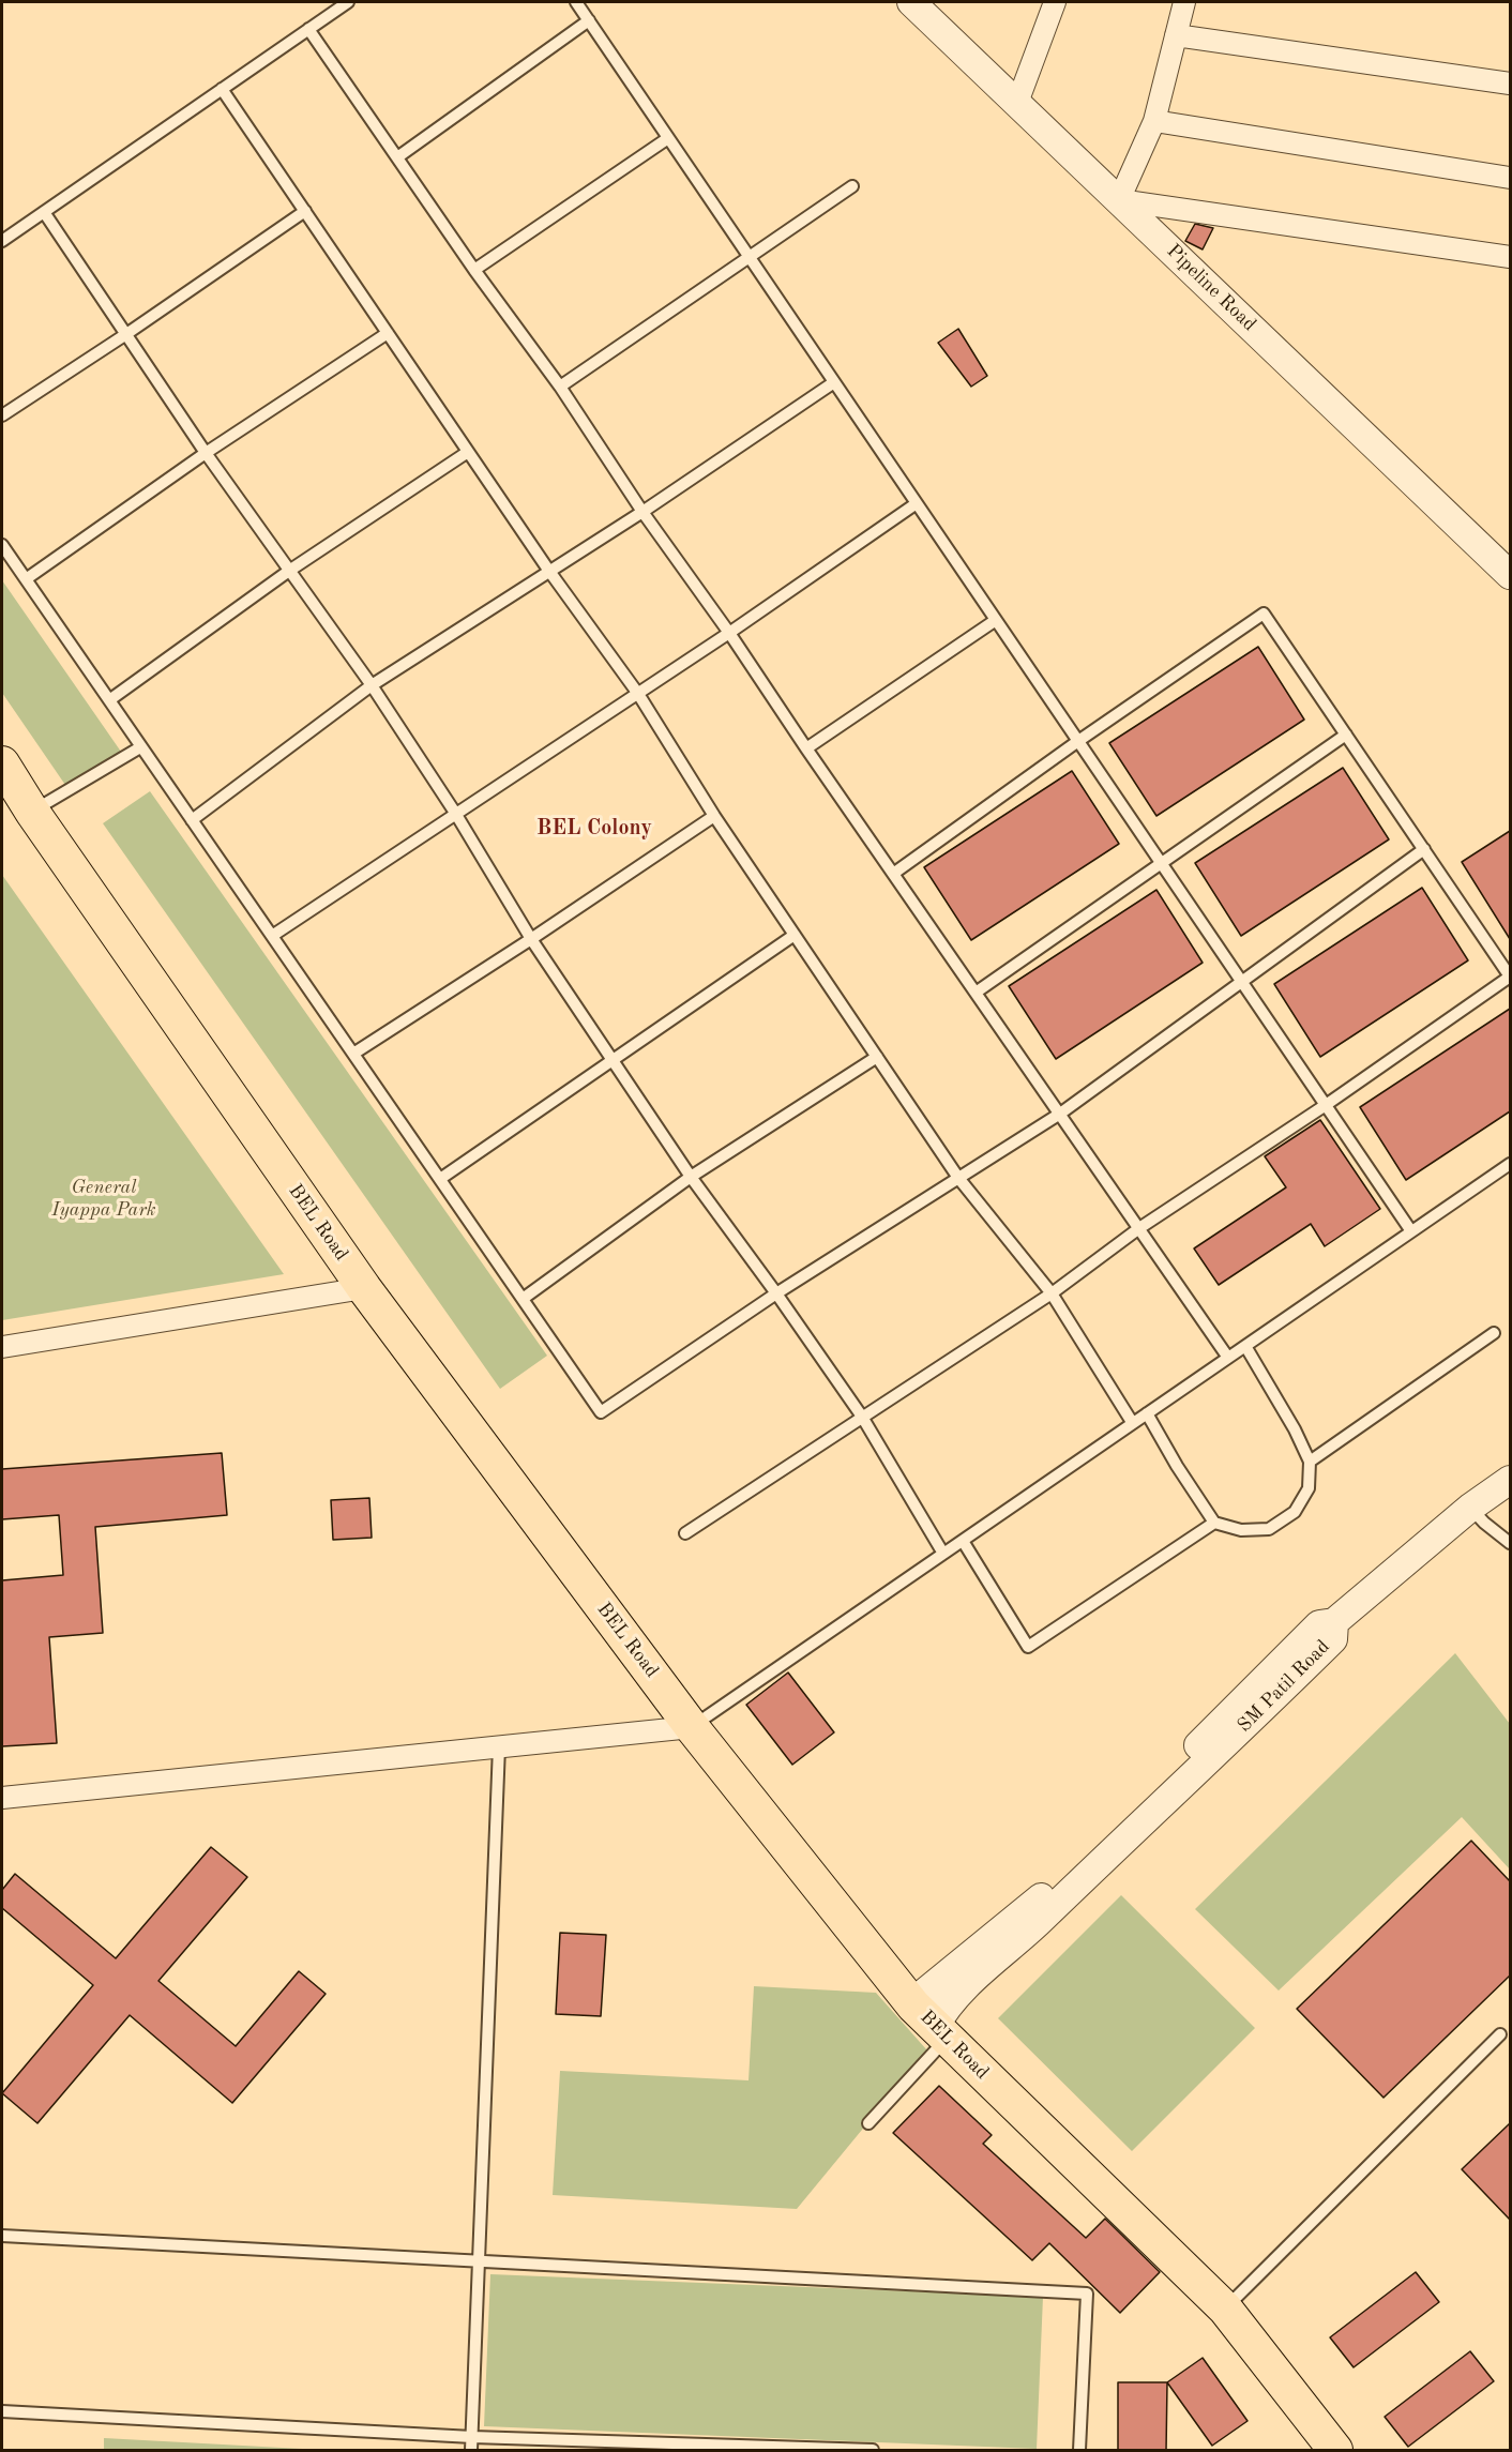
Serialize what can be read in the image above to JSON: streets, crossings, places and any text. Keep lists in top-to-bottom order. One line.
{"streets":{"main road":["BEL Road"],"street":["Pipeline Road","SM Patil Road"]},"crossings":[["BEL Road","SM Patil Road"]],"districts":["BEL Colony"],"parks":["General Iyappa Park"]}
